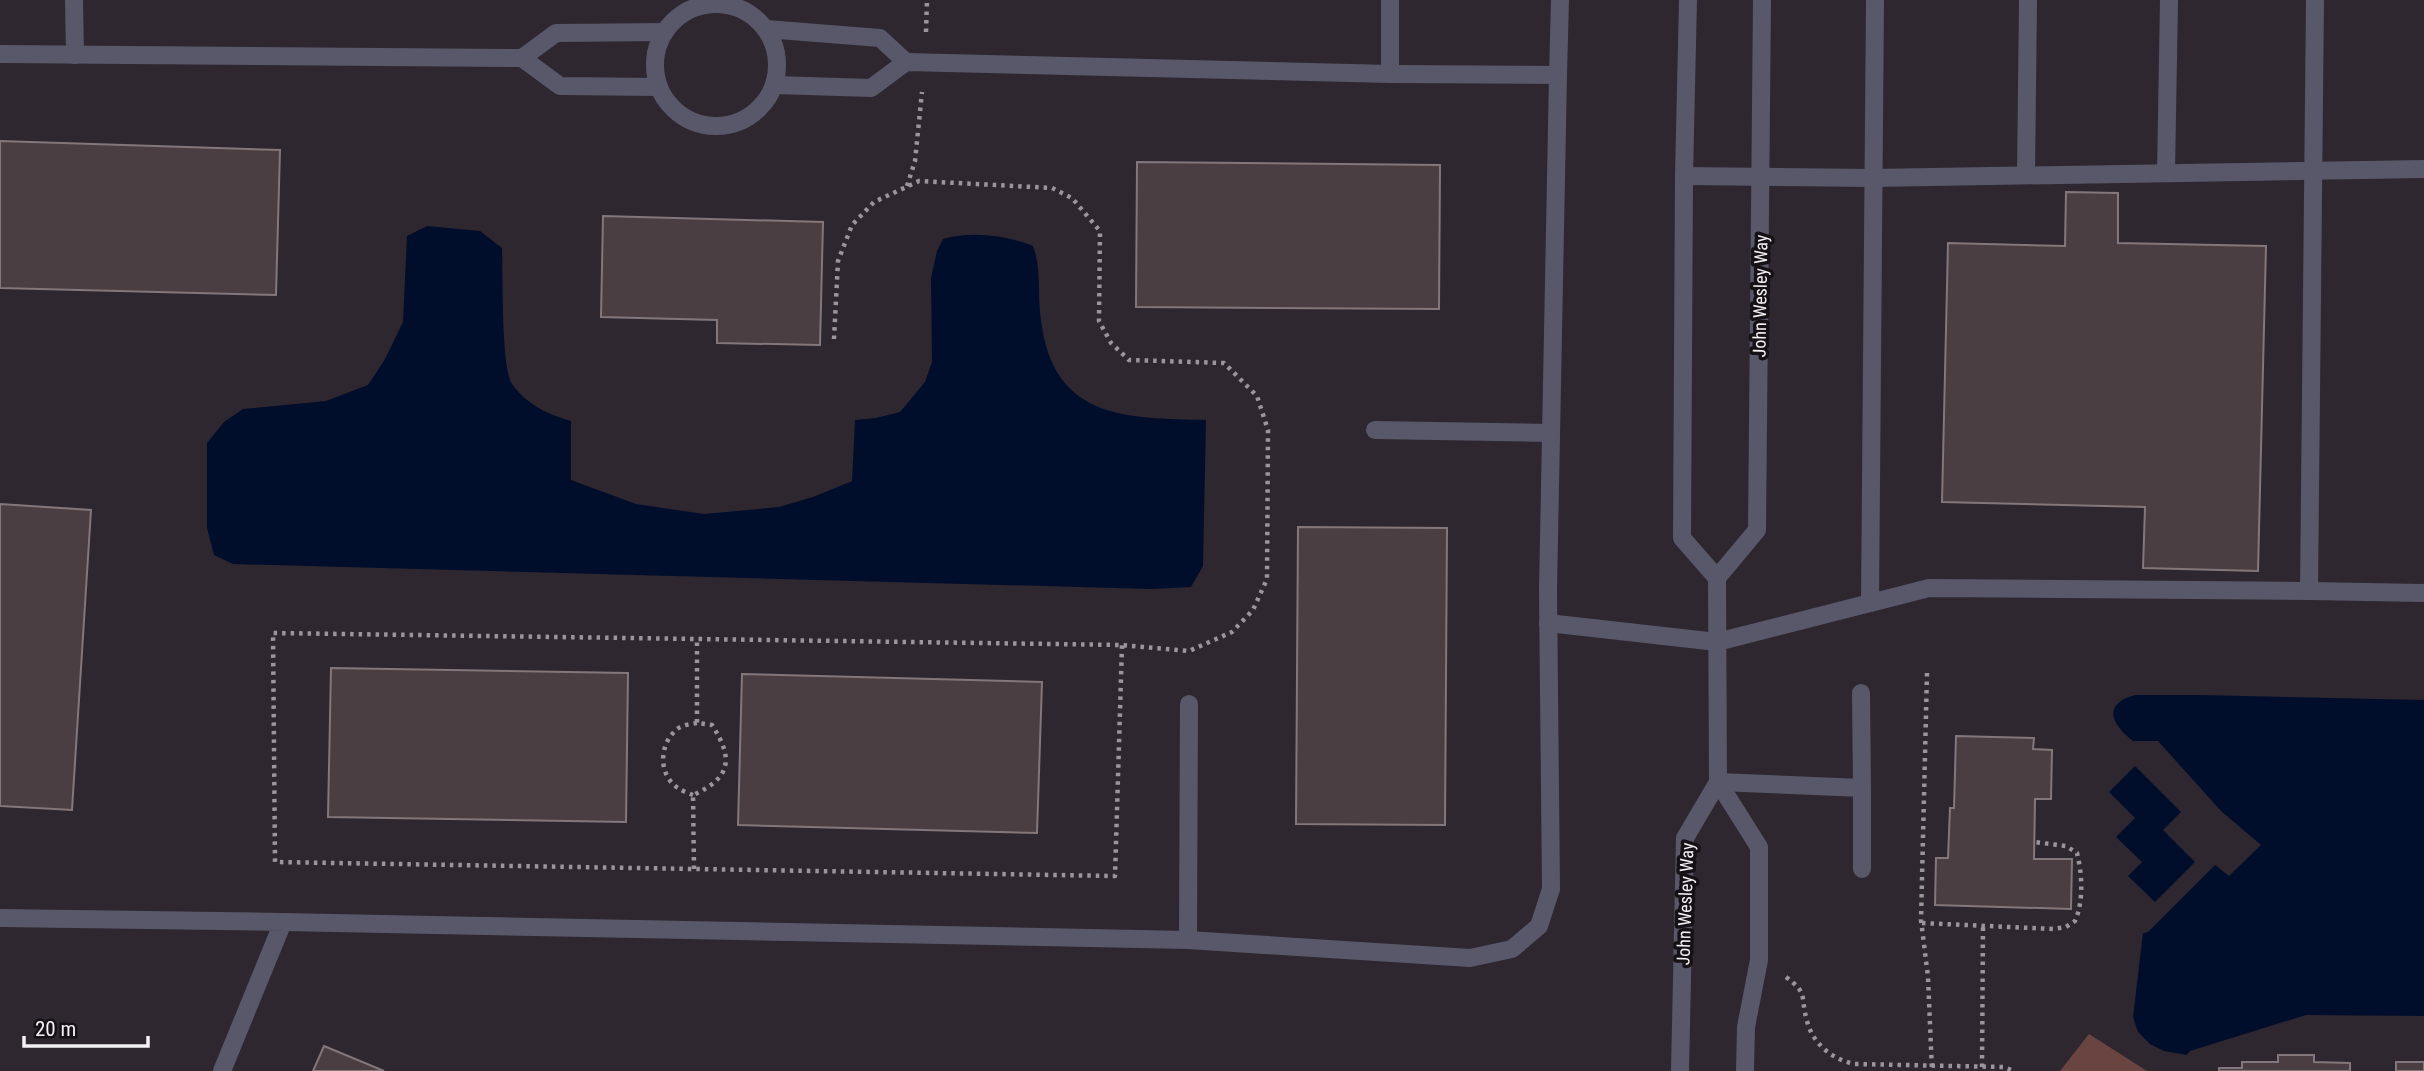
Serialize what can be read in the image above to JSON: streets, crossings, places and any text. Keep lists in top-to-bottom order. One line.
{"streets":{"lane":["John Wesley Way"]},"scale_bar":"20 m"}
